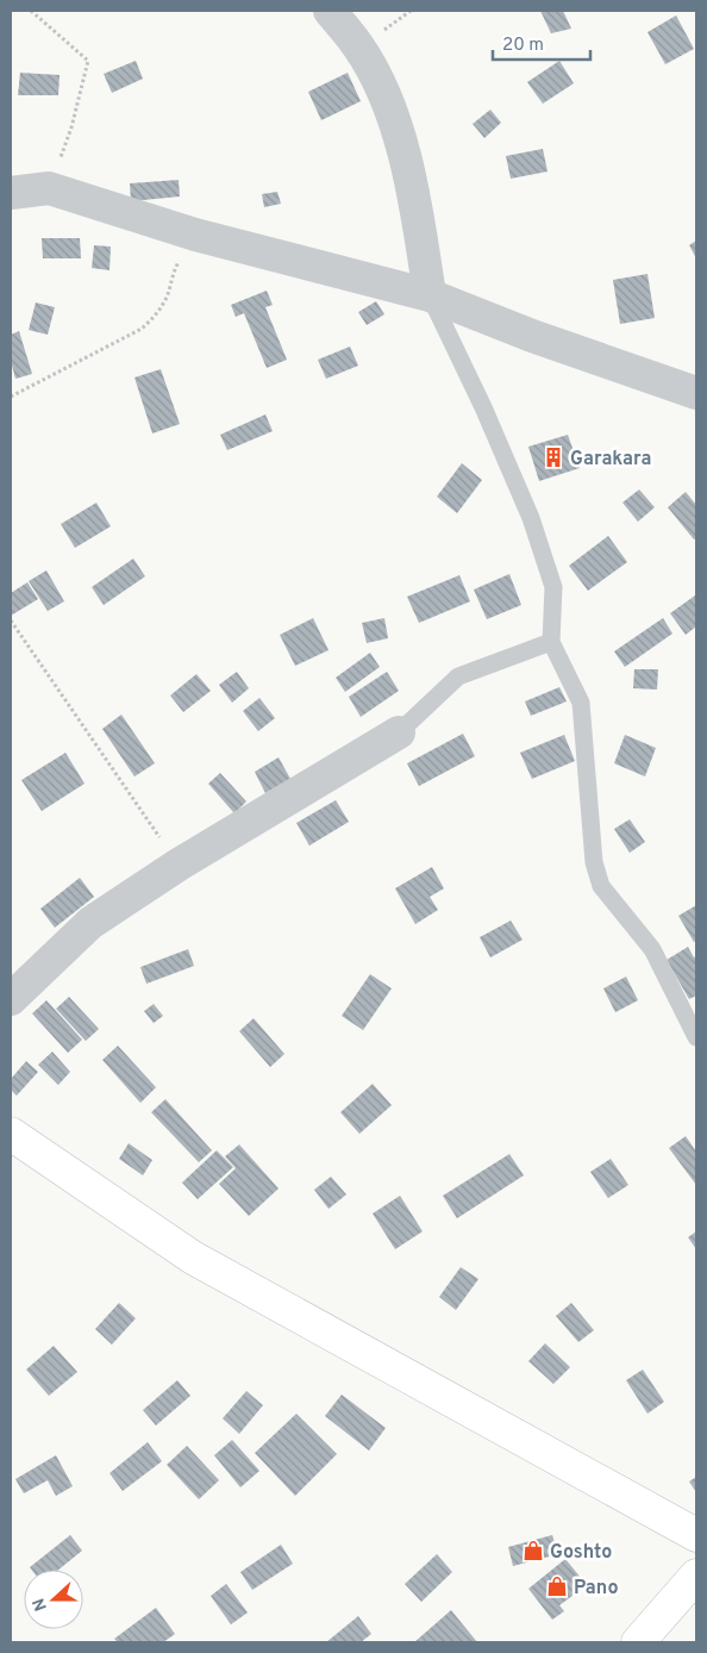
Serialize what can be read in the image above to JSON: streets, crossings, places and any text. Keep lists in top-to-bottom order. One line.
{"places":{"building":["Garakara"],"shop":["Goshto","Pano"]},"scale_bar":"20 m","north":"left"}
